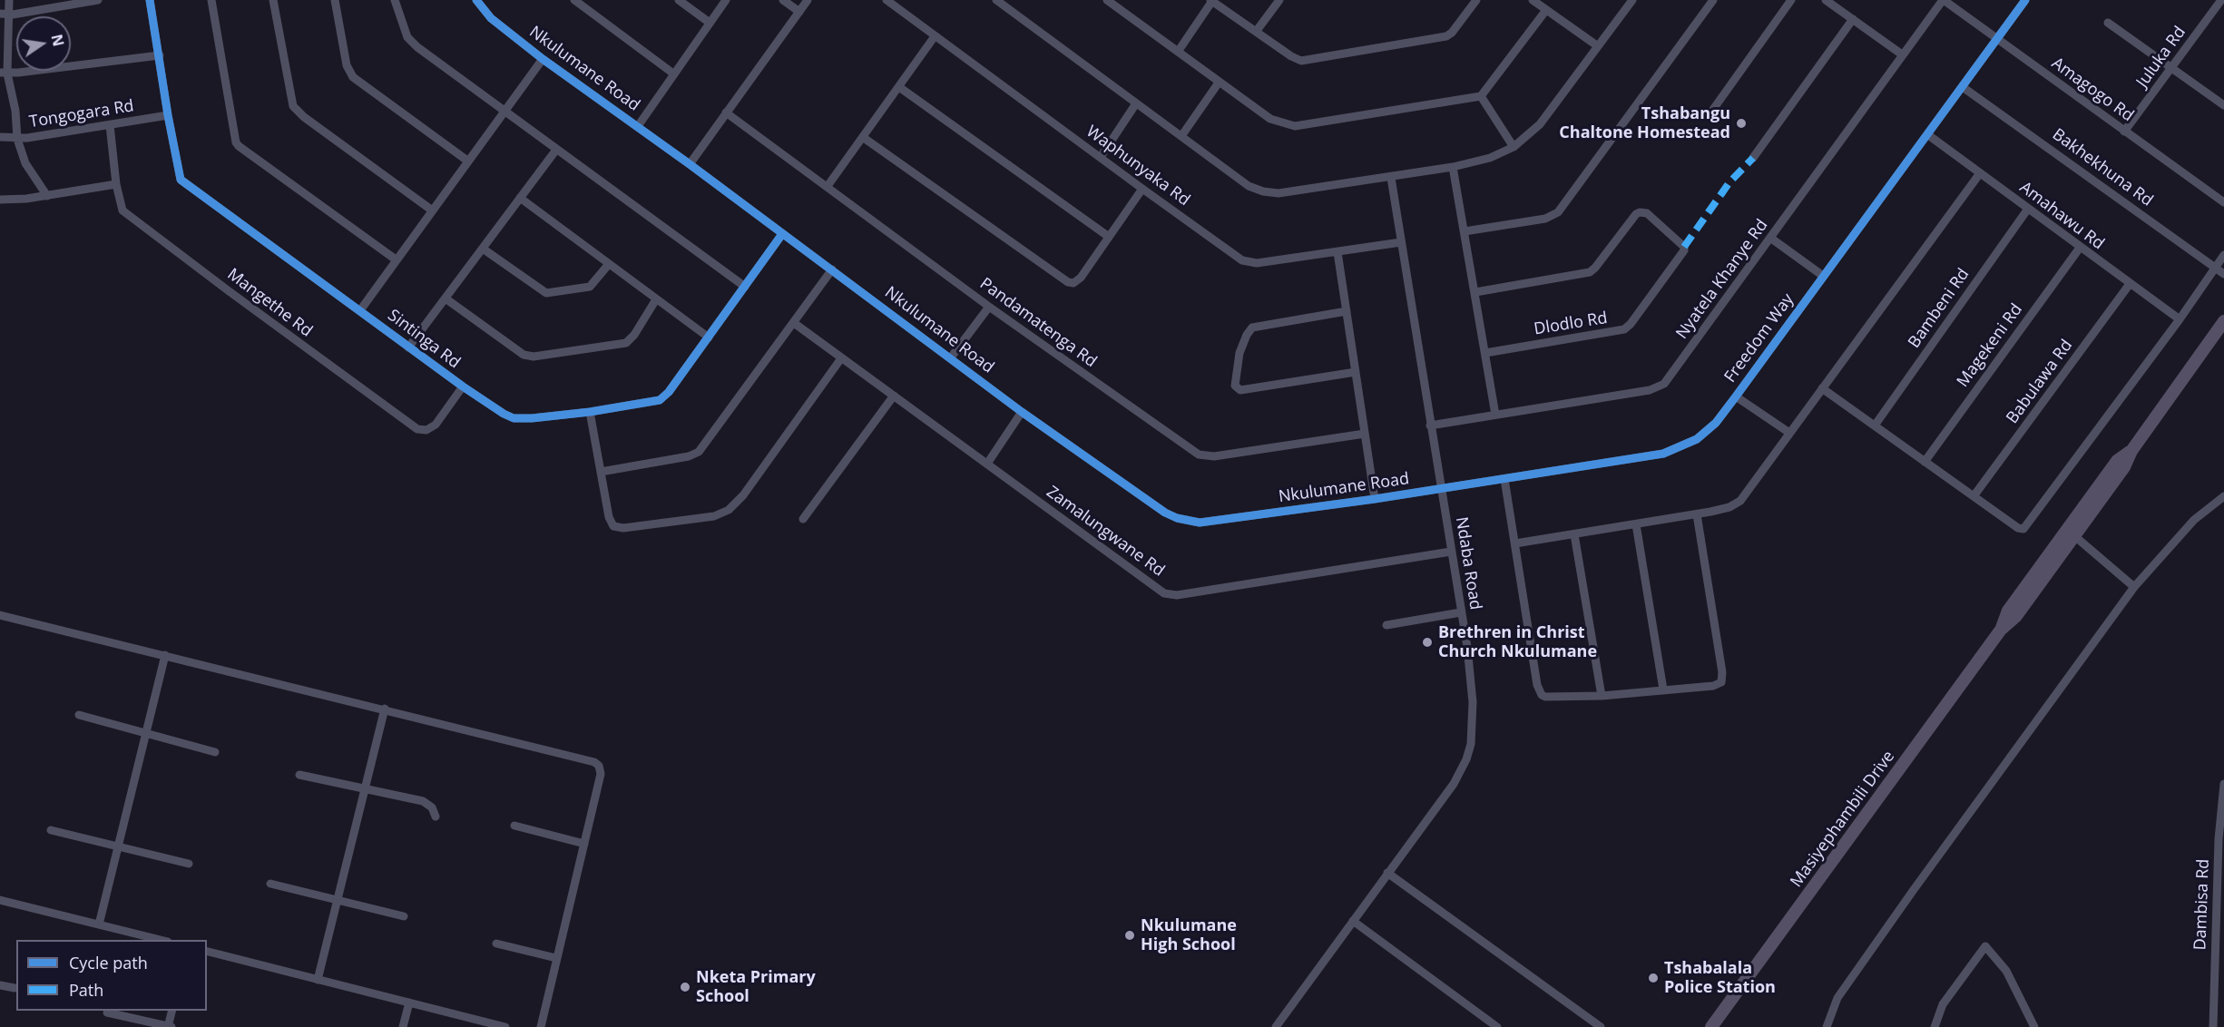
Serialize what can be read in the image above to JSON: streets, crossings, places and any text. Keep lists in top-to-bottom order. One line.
{"streets":{"main road":["Masiyephambili Drive"],"street":["Juluka Rd","Nkulumane Road","Amagogo Rd","Tongogara Rd","Waphunyaka Rd","Bakhekhuna Rd","Amahawu Rd","Nyatela Khanye Rd","Mangethe Rd","Bambeni Rd","Pandamatenga Rd","Dlodlo Rd","Freedom Way","Sintinga Rd","Magekeni Rd","Babulawa Rd","Zamalungwane Rd","Ndaba Road","Dambisa Rd"]},"crossings":[["Juluka Rd","Amagogo Rd"],["Nkulumane Road","Freedom Way"],["Nkulumane Road","Sintinga Rd"],["Nkulumane Road","Ndaba Road"],["Amagogo Rd","Nyatela Khanye Rd"],["Amagogo Rd","Freedom Way"],["Tongogara Rd","Mangethe Rd"],["Tongogara Rd","Sintinga Rd"],["Waphunyaka Rd","Ndaba Road"],["Bakhekhuna Rd","Freedom Way"],["Amahawu Rd","Bambeni Rd"],["Amahawu Rd","Freedom Way"],["Amahawu Rd","Magekeni Rd"],["Amahawu Rd","Babulawa Rd"],["Nyatela Khanye Rd","Ndaba Road"],["Mangethe Rd","Sintinga Rd"],["Freedom Way","Ndaba Road"],["Zamalungwane Rd","Ndaba Road"]],"places":["Tshabangu Chaltone Homestead","Brethren in Christ Church Nkulumane","Nkulumane High School","Tshabalala Police Station","Nketa Primary School"],"legend":["Cycle path","Path"],"north":"right"}
